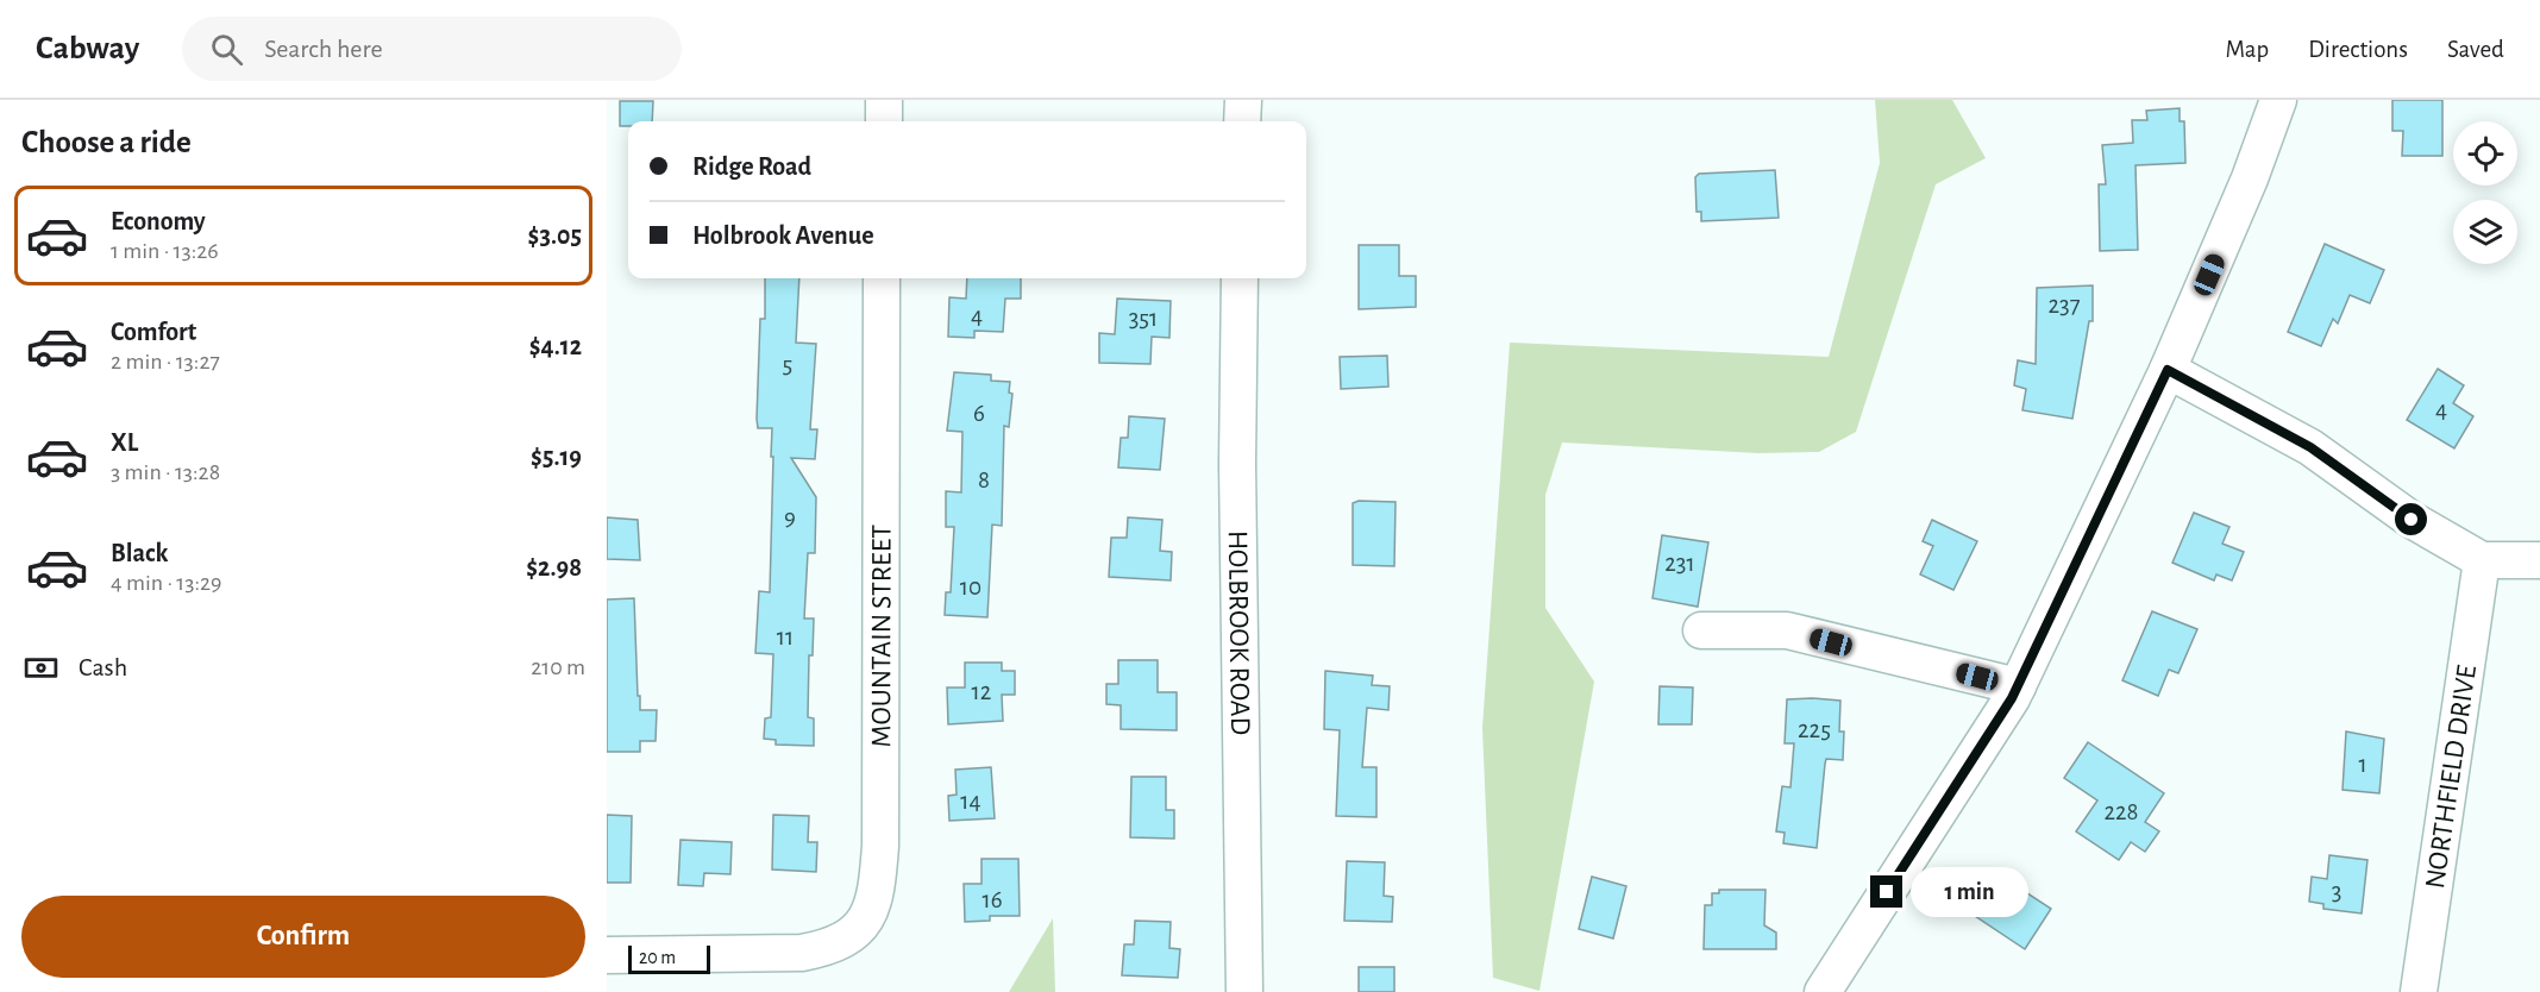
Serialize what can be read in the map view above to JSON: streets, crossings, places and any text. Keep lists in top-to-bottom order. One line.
{"streets":{"street":["HOLBROOK ROAD","MOUNTAIN STREET","NORTHFIELD DRIVE"]},"house_numbers":["237","4","351","5","4","6","8","9","231","10","11","12","225","1","14","228","3","16"],"scale_bar":"20 m","page":{"header":"Cabway","search":"Search here","nav":["Map","Directions","Saved"],"heading":"Choose a ride","banner":["Ridge Road","Holbrook Avenue"],"list":[{"name":"Economy","note":"1 min · 13:26","value":"$3.05"},{"name":"Comfort","note":"2 min · 13:27","value":"$4.12"},{"name":"XL","note":"3 min · 13:28","value":"$5.19"},{"name":"Black","note":"4 min · 13:29","value":"$2.98"}],"pay":["Cash","210 m"],"bubble":"1 min","buttons":"Confirm","scale":"20 m"}}
